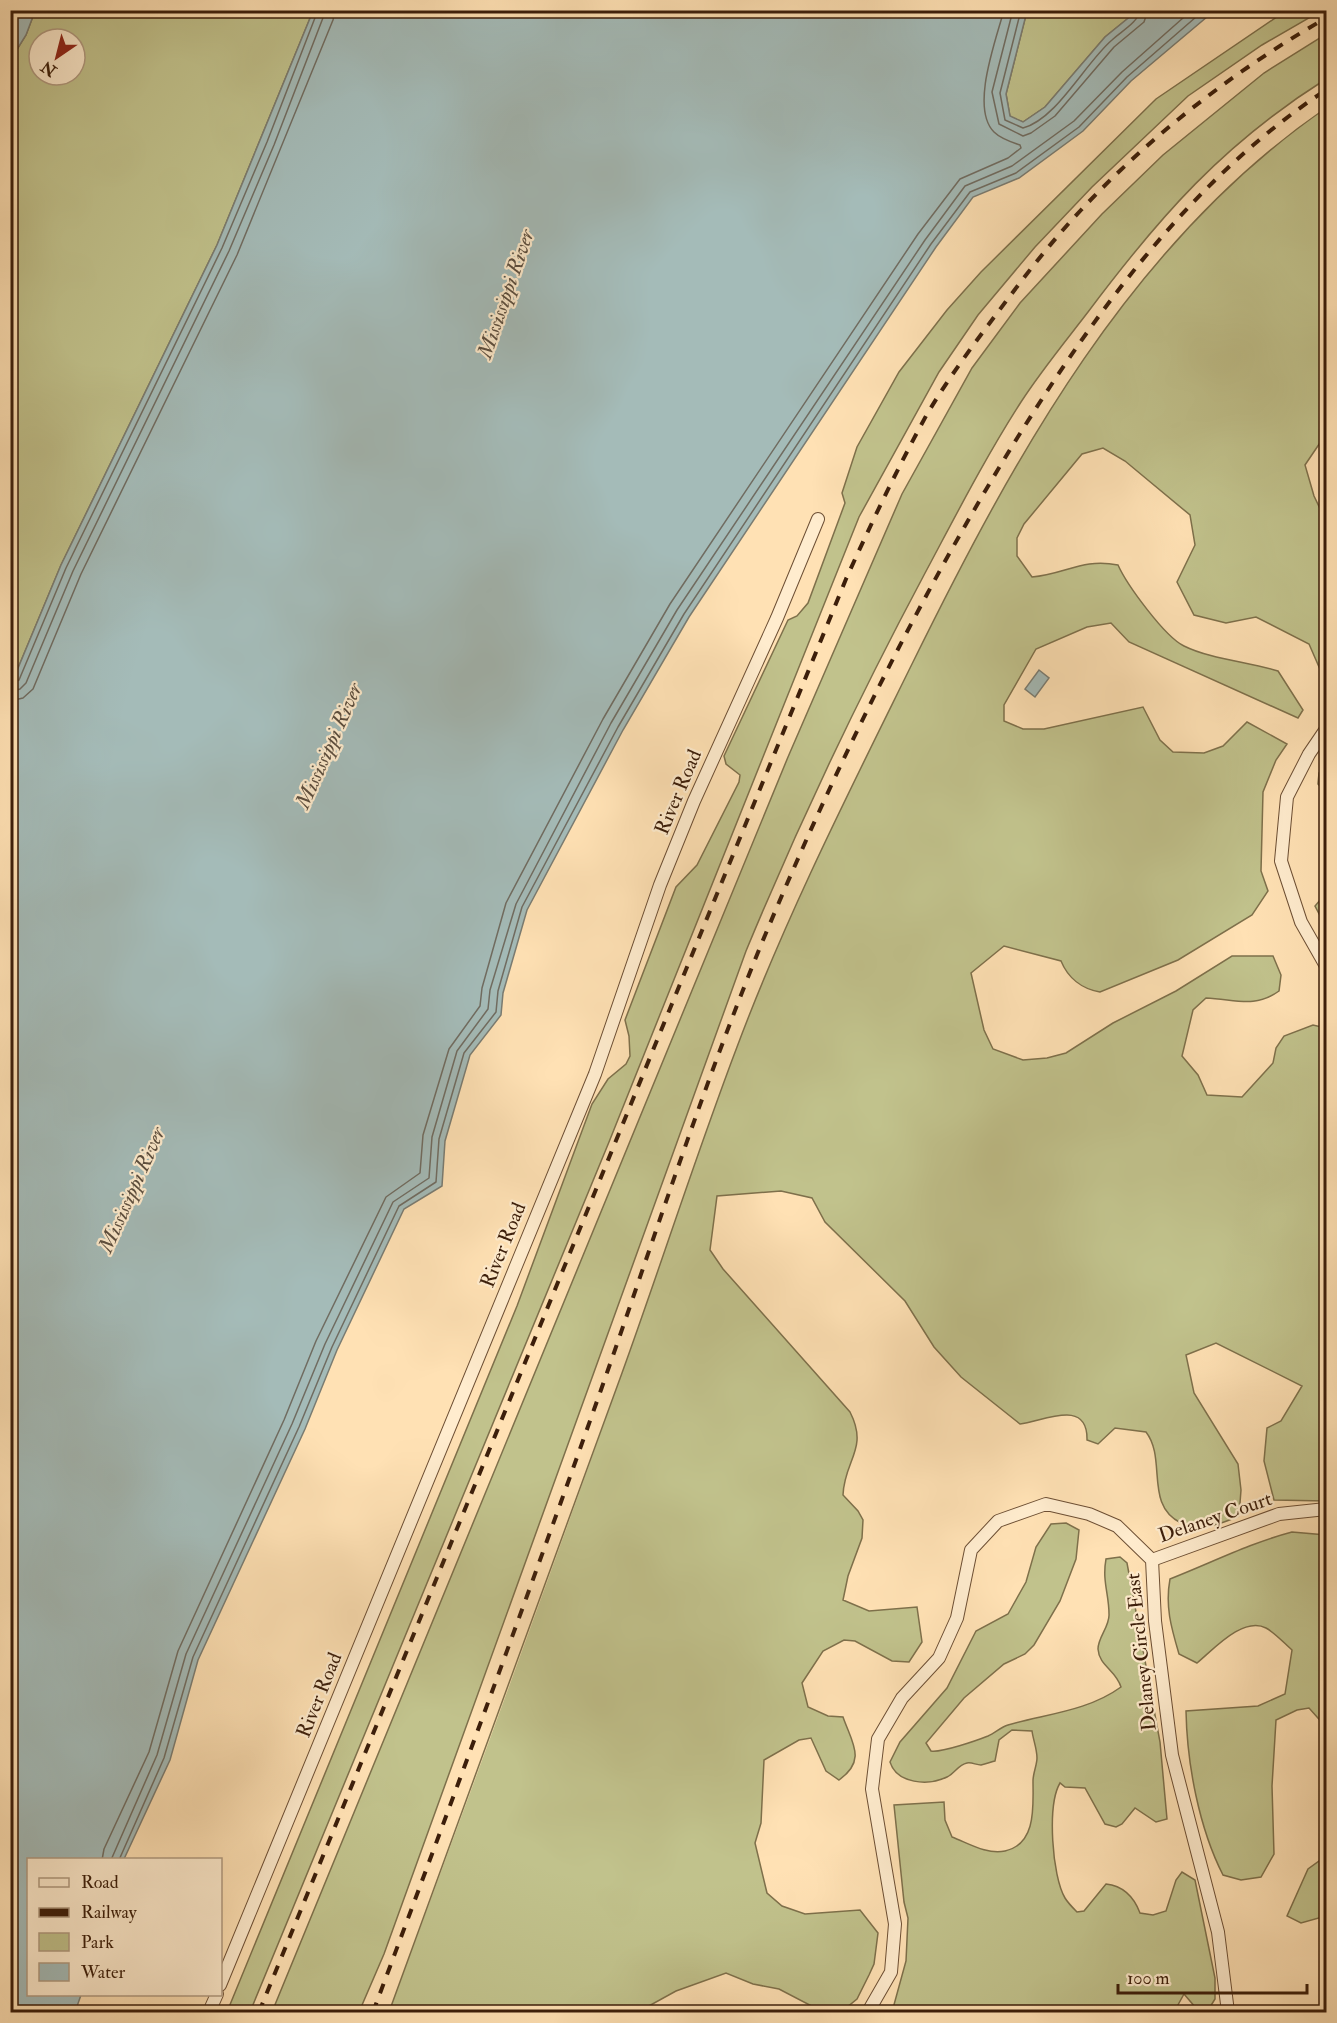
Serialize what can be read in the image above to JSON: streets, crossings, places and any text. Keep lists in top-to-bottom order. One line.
{"streets":{"street":["River Road","Delaney Court","Delaney Circle East"]},"crossings":[["Delaney Court","Delaney Circle East"]],"water":["Mississippi River"],"legend":["Road","Railway","Park","Water"],"scale_bar":"100 m","north":"bottom left"}
